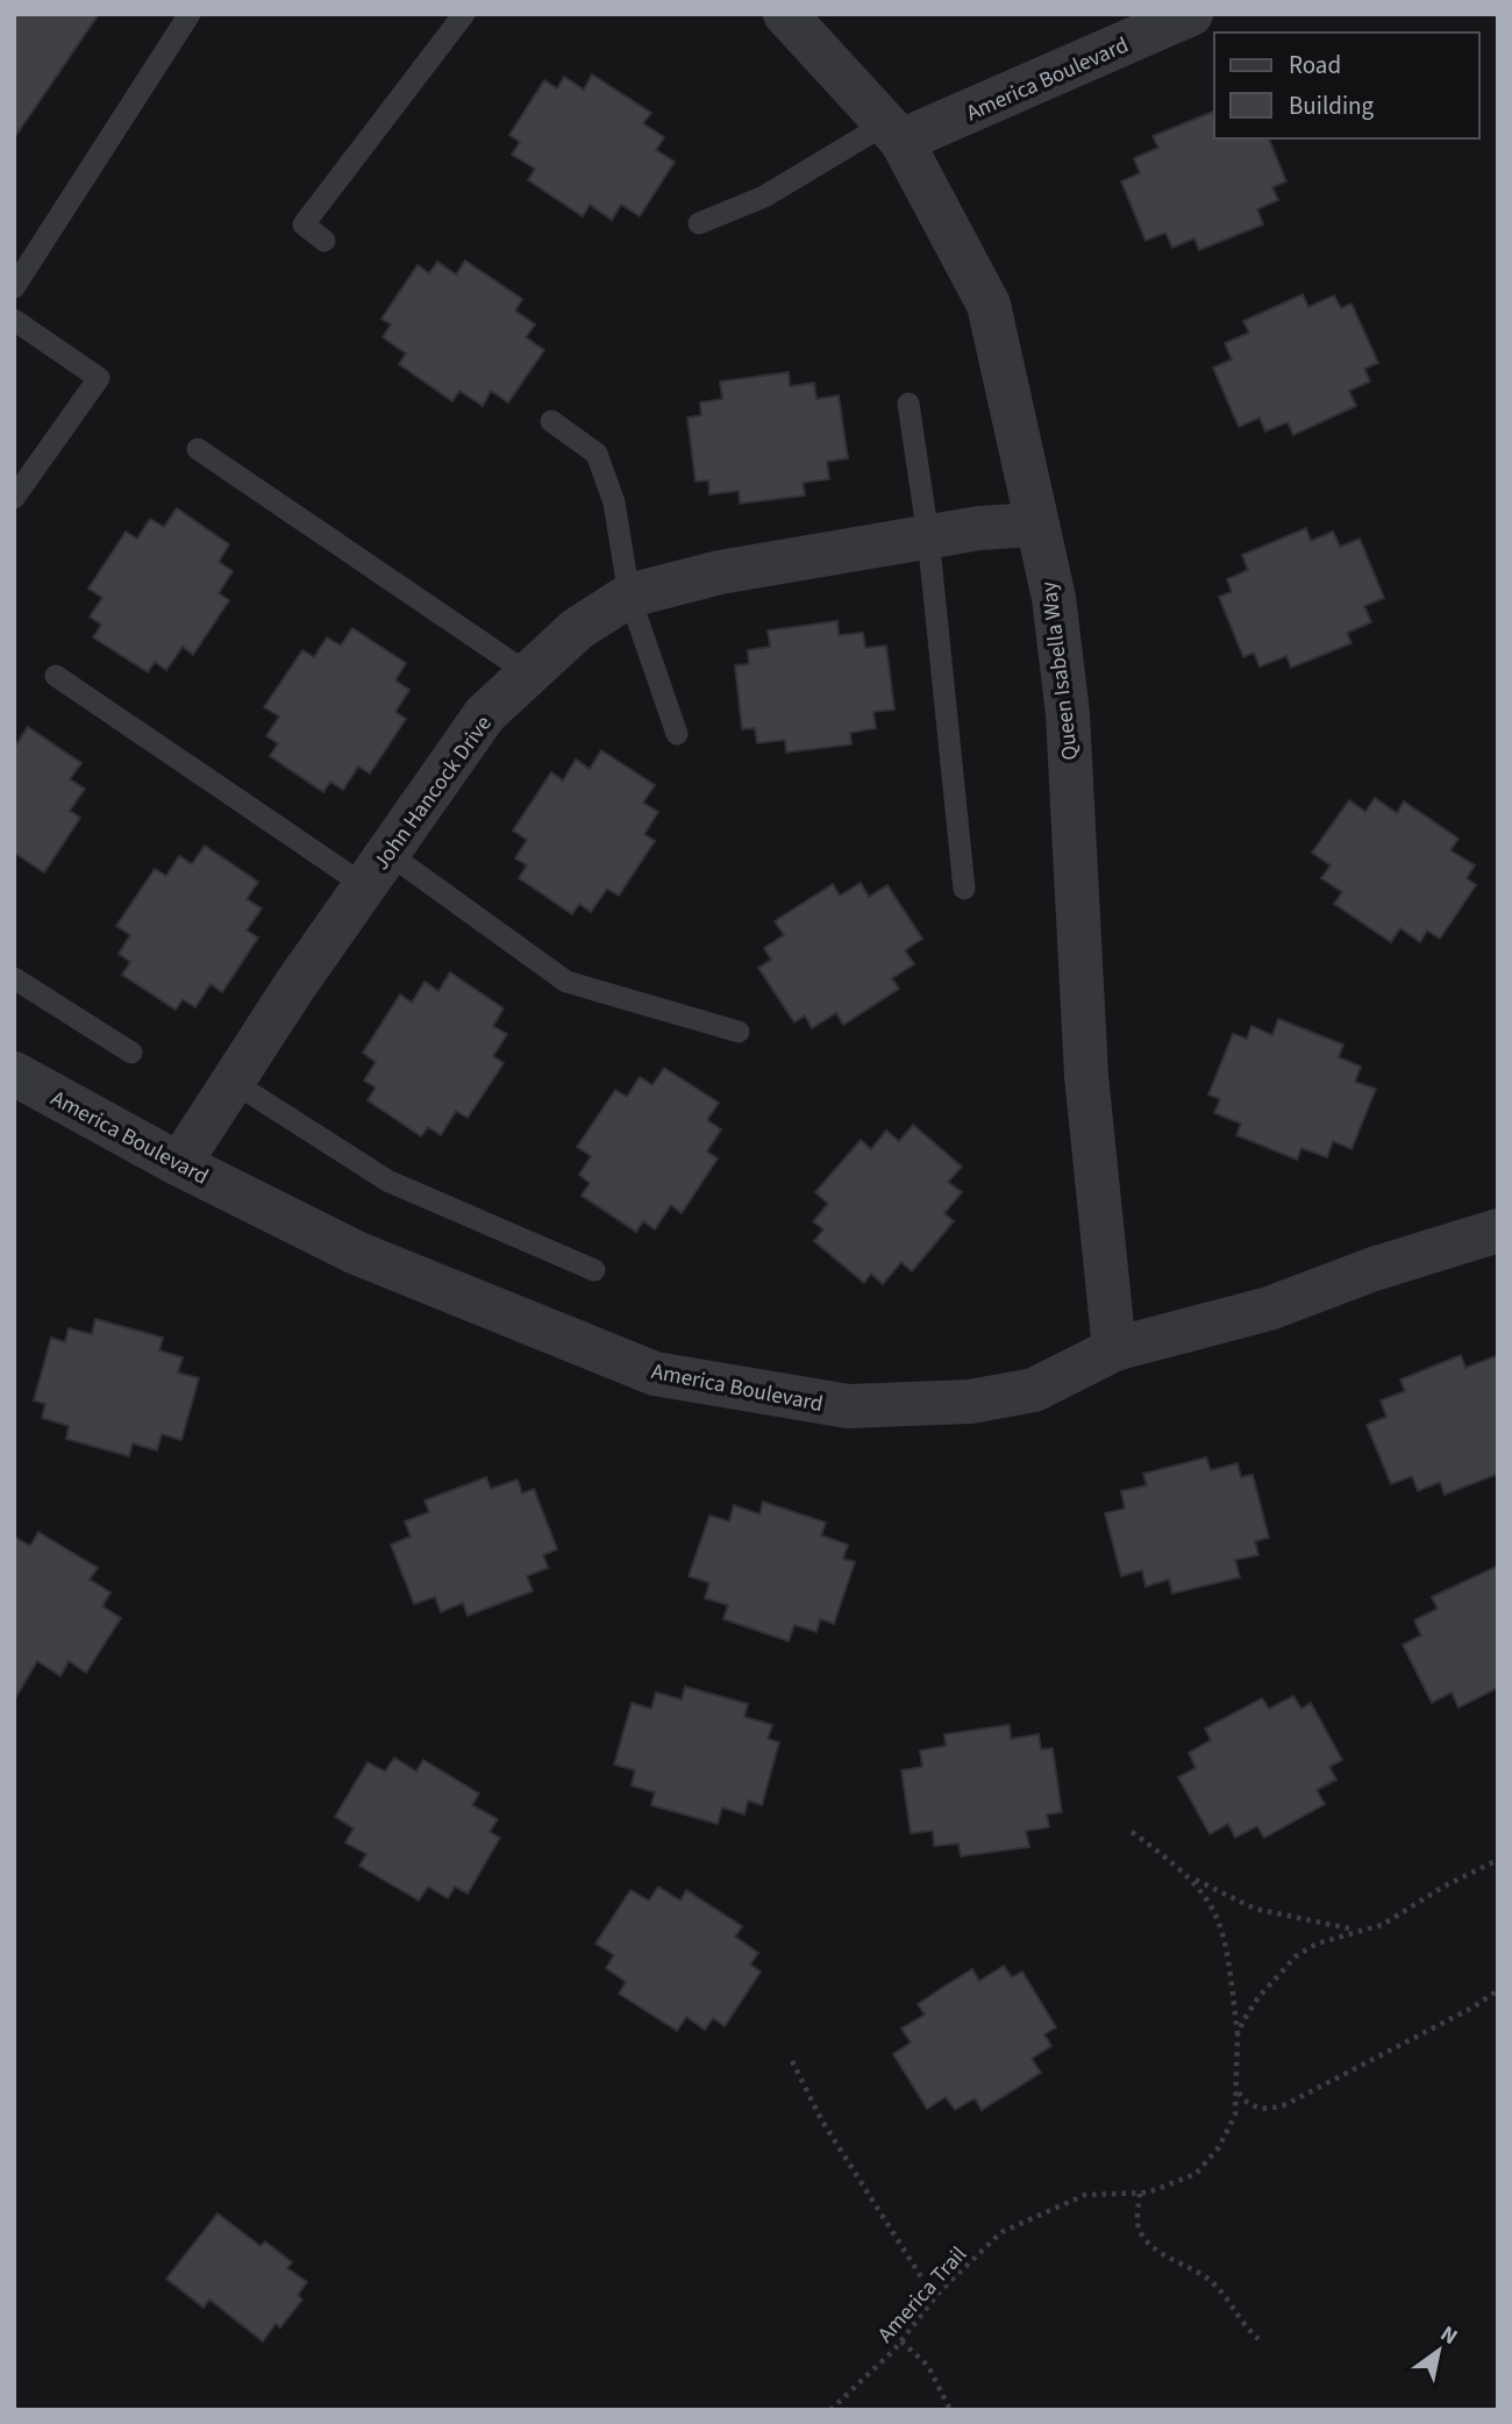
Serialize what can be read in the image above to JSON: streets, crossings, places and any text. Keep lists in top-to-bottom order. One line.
{"streets":{"street":["America Boulevard","Queen Isabella Way","John Hancock Drive"],"path":["America Trail"]},"crossings":[["America Boulevard","Queen Isabella Way"],["America Boulevard","John Hancock Drive"],["Queen Isabella Way","John Hancock Drive"]],"legend":["Road","Building"],"north":"top right"}
